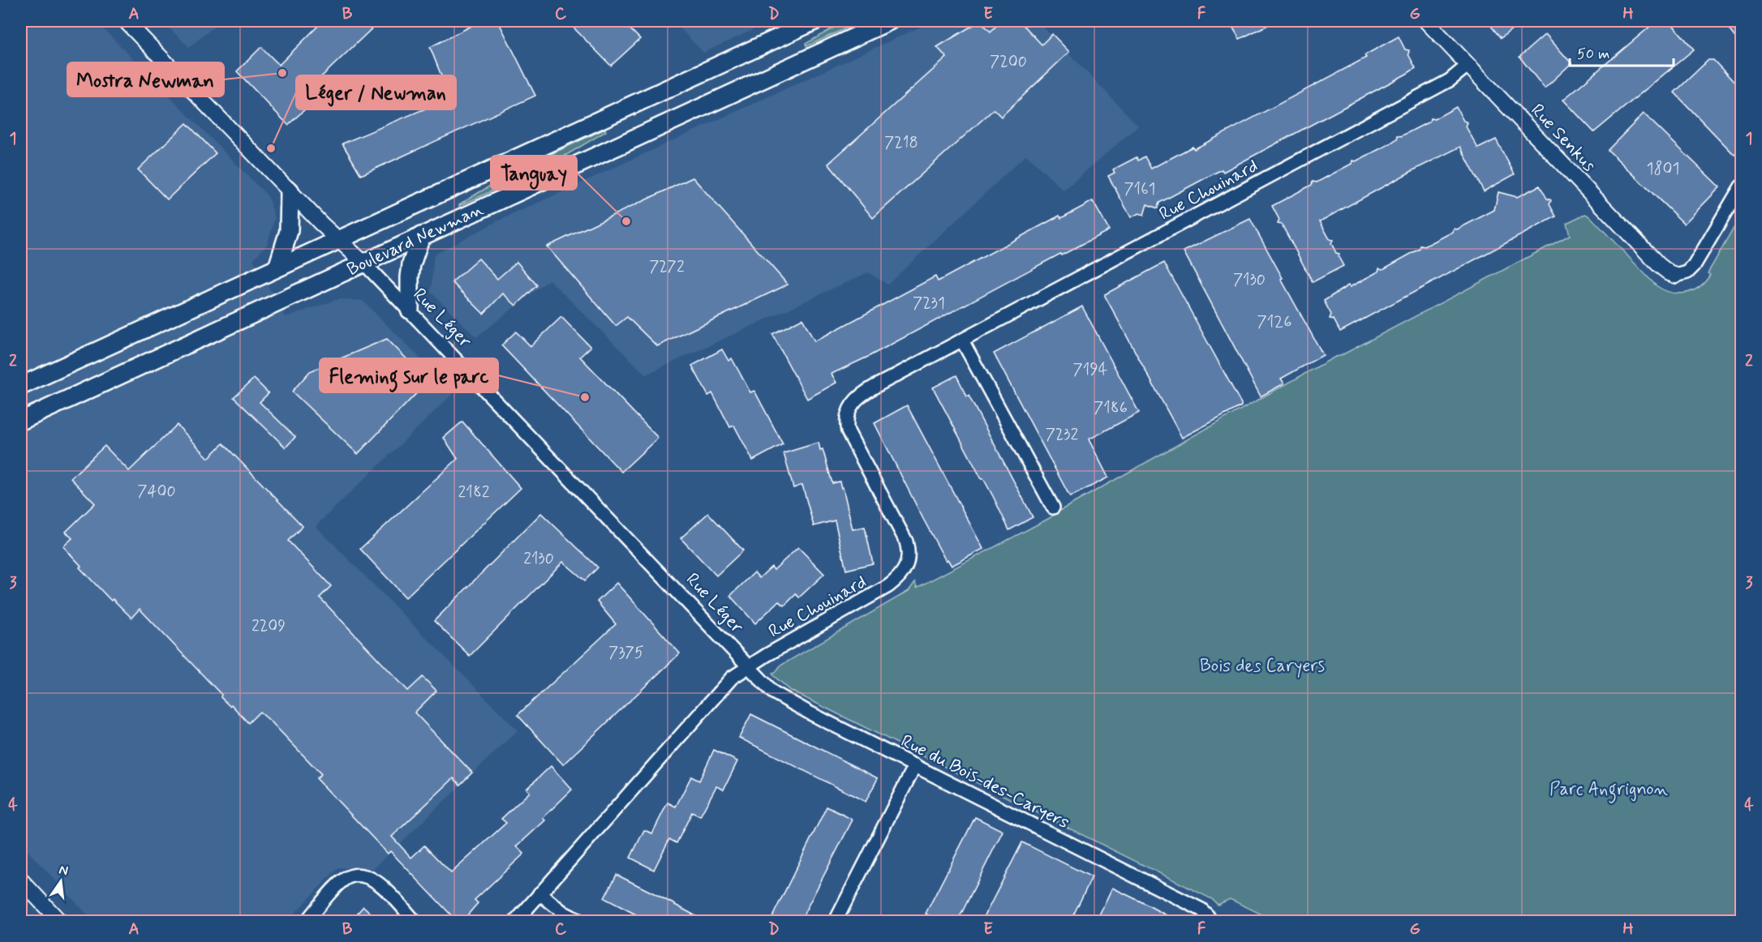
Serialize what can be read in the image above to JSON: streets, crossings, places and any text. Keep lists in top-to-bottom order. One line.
{"streets":{"main road":["Boulevard Newman"],"street":["Rue Senkus","Rue Chouinard","Rue Léger","Rue du Bois-des-Caryers"]},"crossings":[["Rue Senkus","Rue Chouinard"],["Rue Chouinard","Rue Léger"],["Rue Chouinard","Rue du Bois-des-Caryers"],["Boulevard Newman","Rue Léger"],["Rue Léger","Rue du Bois-des-Caryers"]],"parks":["Bois des Caryers","Parc Angrignon"],"places":["Mostra Newman","Léger / Newman","Tanguay","Fleming sur le parc"],"house_numbers":["7200","7218","1801","7161","7272","7130","7231","7126","7194","7186","7232","7400","2182","2130","2209","7375"],"scale_bar":"50 m","north":"top","grid":{"columns":["A","B","C","D","E","F","G","H"],"rows":["1","2","3","4"]}}
